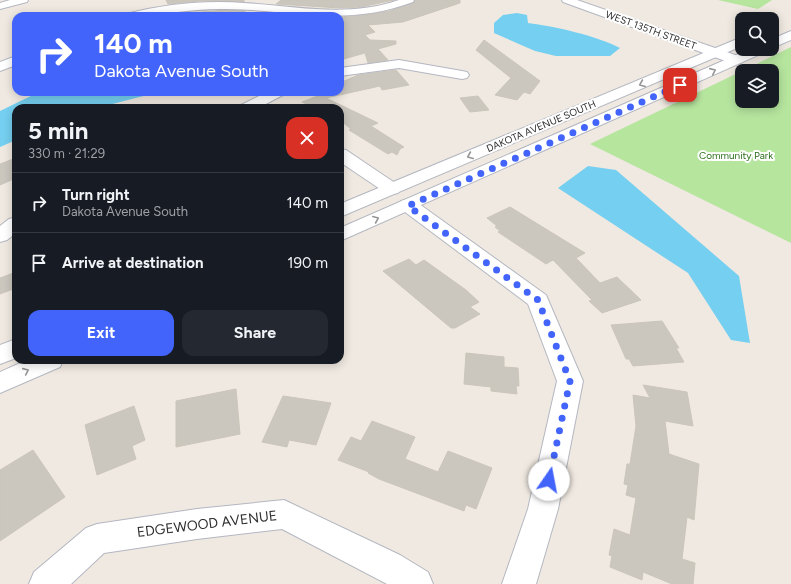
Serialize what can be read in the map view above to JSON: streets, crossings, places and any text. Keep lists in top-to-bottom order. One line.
{"streets":{"street":["WEST 135TH STREET","DAKOTA AVENUE SOUTH","EDGEWOOD AVENUE"]},"crossings":[["WEST 135TH STREET","DAKOTA AVENUE SOUTH"]],"parks":["Community Park"],"page":{"turn":["140 m","Dakota Avenue South"],"heading":["5 min","330 m · 21:29"],"list":[{"name":"Turn right","note":"Dakota Avenue South","value":"140 m"},{"name":"Arrive at destination","value":"190 m"}],"buttons":["Exit","Share"]}}
